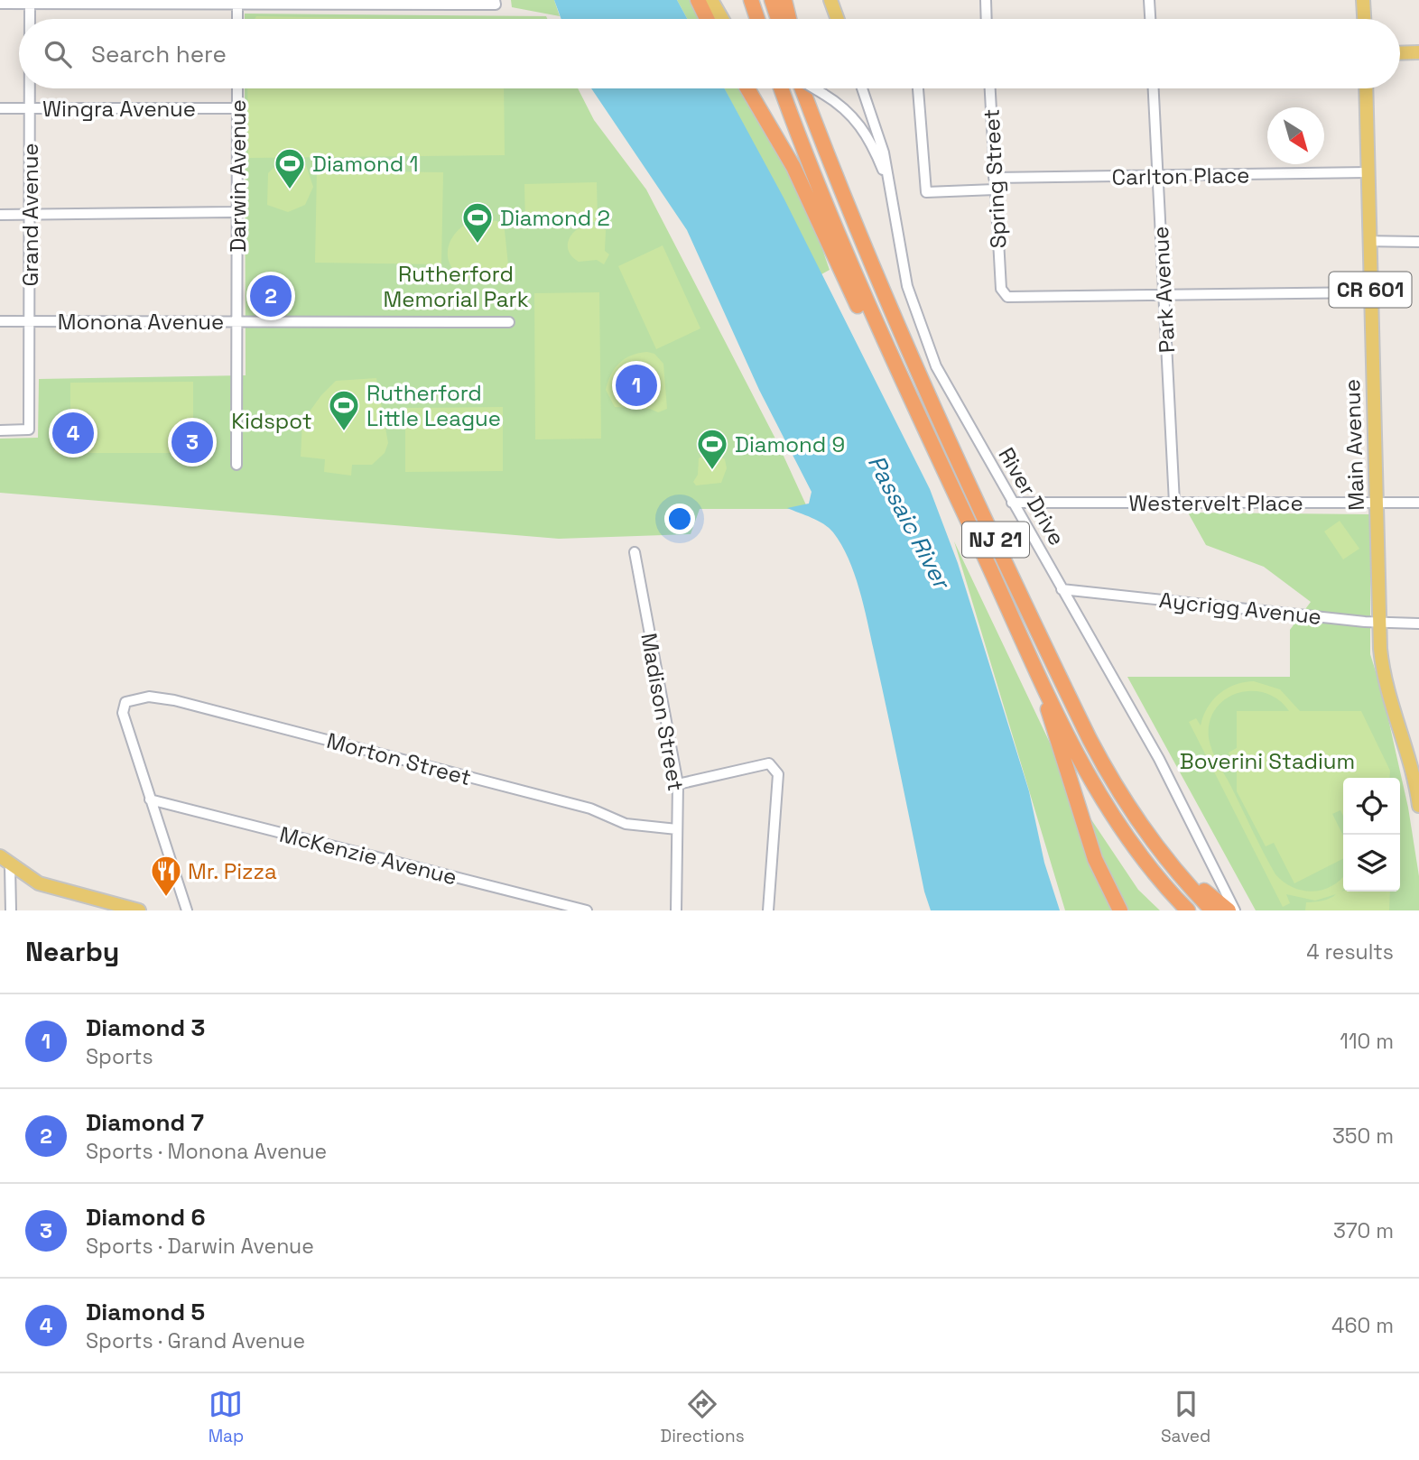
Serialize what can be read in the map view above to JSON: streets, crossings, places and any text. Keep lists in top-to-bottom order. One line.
{"streets":{"highway":["NJ 21"],"main road":["CR 601","Main Avenue"],"street":["Wingra Avenue","Darwin Avenue","Carlton Place","Spring Street","Grand Avenue","Park Avenue","Monona Avenue","River Drive","Westervelt Place","Aycrigg Avenue","Madison Street","Morton Street","McKenzie Avenue"]},"crossings":[["Wingra Avenue","Darwin Avenue"],["Wingra Avenue","Grand Avenue"],["Darwin Avenue","Monona Avenue"],["Carlton Place","Spring Street"],["Carlton Place","Park Avenue"],["Carlton Place","Main Avenue"],["Spring Street","Park Avenue"],["Grand Avenue","Monona Avenue"],["Park Avenue","Westervelt Place"],["Main Avenue","Westervelt Place"],["Main Avenue","Aycrigg Avenue"],["River Drive","Westervelt Place"],["River Drive","NJ 21"],["River Drive","Aycrigg Avenue"],["Madison Street","Morton Street"],["Morton Street","McKenzie Avenue"]],"water":["Passaic River"],"parks":["Rutherford Memorial Park","Kidspot","Boverini Stadium"],"places":{"sports":["Diamond 1","Diamond 2","Rutherford Little League","Diamond 9"],"restaurant":["Mr. Pizza"]},"north":"bottom right","page":{"search":"Search here","pins":["2","1","4","3"],"heading":["Nearby","4 results"],"list":[{"mark":"1","name":"Diamond 3","note":"Sports","value":"110 m"},{"mark":"2","name":"Diamond 7","note":"Sports · Monona Avenue","value":"350 m"},{"mark":"3","name":"Diamond 6","note":"Sports · Darwin Avenue","value":"370 m"},{"mark":"4","name":"Diamond 5","note":"Sports · Grand Avenue","value":"460 m"}],"nav":["Map","Directions","Saved"]}}
